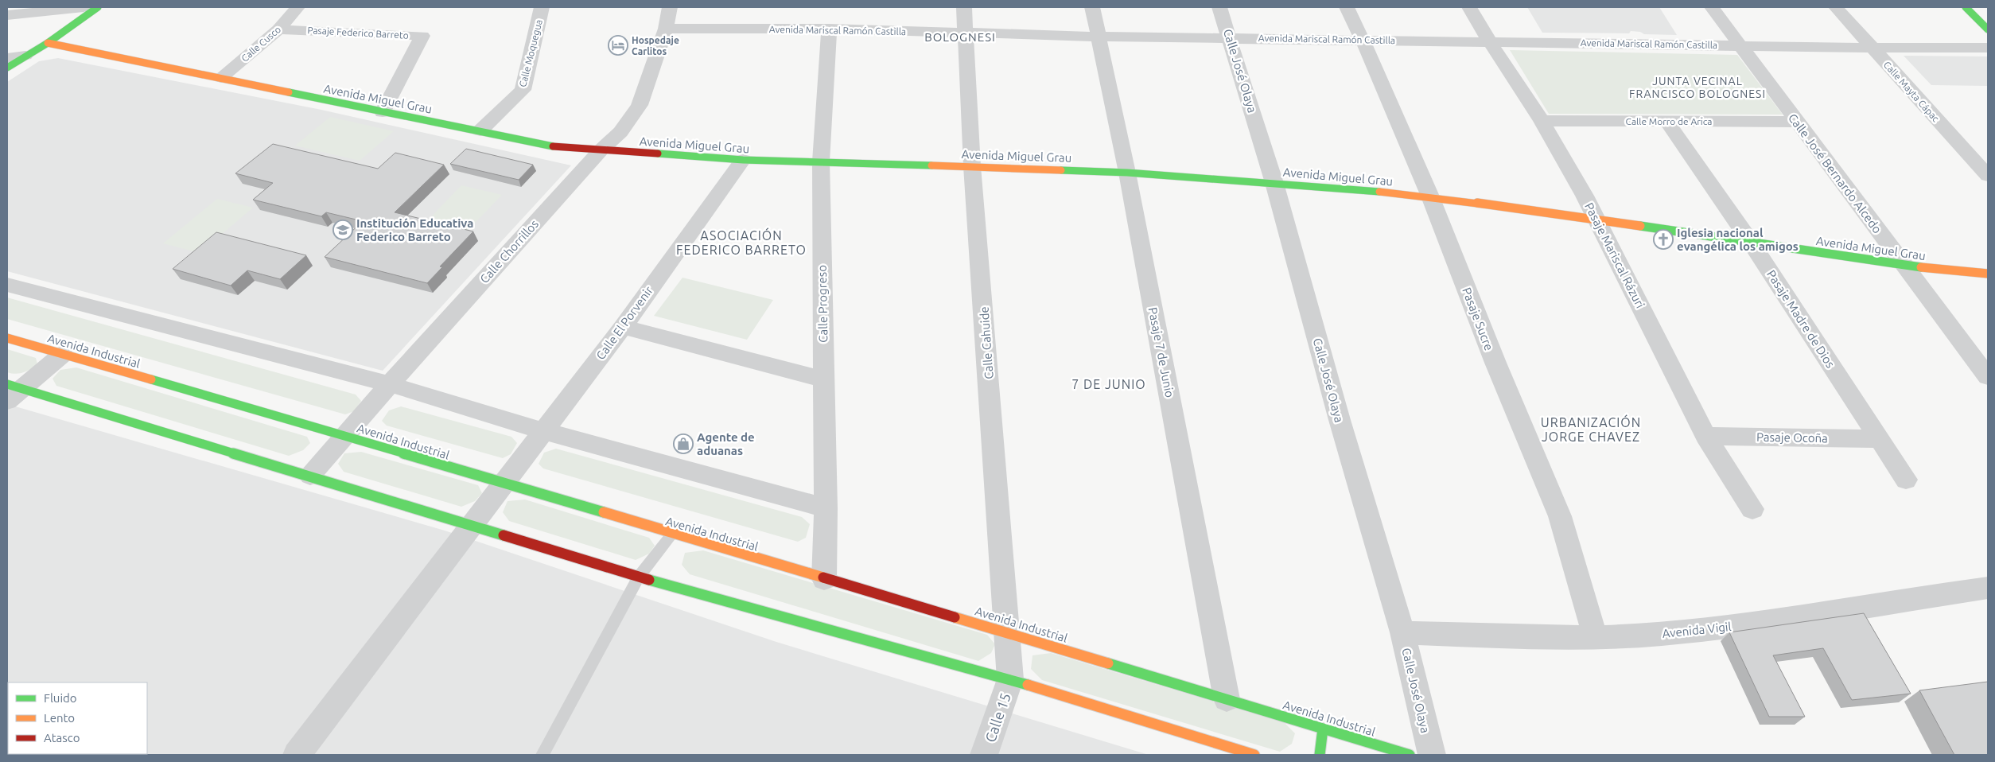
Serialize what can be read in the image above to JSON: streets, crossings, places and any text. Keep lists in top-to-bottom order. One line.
{"streets":{"main road":["Avenida Miguel Grau","Avenida Industrial"],"street":["Avenida Mariscal Ramón Castilla","Pasaje Federico Barreto","Calle Cusco","Calle Moquegua","Calle José Olaya","Calle Mayta Cápac","Calle Morro de Arica","Calle José Bernardo Alcedo","Calle Chorrillos","Pasaje Mariscal Rázuri","Calle Progreso","Pasaje Sucre","Pasaje Madre de Dios","Calle El Porvenir","Calle Cahuide","Pasaje 7 de Junio","Pasaje Ocoña","Avenida Vigil","Calle 15"]},"crossings":[["Avenida Mariscal Ramón Castilla","Calle José Olaya"],["Avenida Mariscal Ramón Castilla","Calle Mayta Cápac"],["Avenida Mariscal Ramón Castilla","Calle José Bernardo Alcedo"],["Avenida Mariscal Ramón Castilla","Calle Chorrillos"],["Avenida Mariscal Ramón Castilla","Pasaje Mariscal Rázuri"],["Avenida Mariscal Ramón Castilla","Calle Progreso"],["Avenida Mariscal Ramón Castilla","Pasaje Sucre"],["Avenida Mariscal Ramón Castilla","Calle Cahuide"],["Avenida Mariscal Ramón Castilla","Pasaje 7 de Junio"],["Pasaje Federico Barreto","Calle Cusco"],["Pasaje Federico Barreto","Avenida Miguel Grau"],["Calle Cusco","Avenida Miguel Grau"],["Calle Moquegua","Avenida Miguel Grau"],["Calle José Olaya","Avenida Miguel Grau"],["Calle José Olaya","Avenida Vigil"],["Avenida Miguel Grau","Calle José Bernardo Alcedo"],["Avenida Miguel Grau","Calle Chorrillos"],["Avenida Miguel Grau","Pasaje Mariscal Rázuri"],["Avenida Miguel Grau","Calle Progreso"],["Avenida Miguel Grau","Pasaje Sucre"],["Avenida Miguel Grau","Pasaje Madre de Dios"],["Avenida Miguel Grau","Calle El Porvenir"],["Avenida Miguel Grau","Calle Cahuide"],["Avenida Miguel Grau","Pasaje 7 de Junio"],["Calle Morro de Arica","Calle José Bernardo Alcedo"],["Calle Morro de Arica","Pasaje Mariscal Rázuri"],["Calle Morro de Arica","Pasaje Madre de Dios"],["Calle Chorrillos","Avenida Industrial"],["Pasaje Mariscal Rázuri","Pasaje Ocoña"],["Calle Progreso","Avenida Industrial"],["Pasaje Sucre","Avenida Vigil"],["Pasaje Madre de Dios","Pasaje Ocoña"],["Calle El Porvenir","Avenida Industrial"],["Calle Cahuide","Avenida Industrial"],["Calle Cahuide","Calle 15"],["Avenida Industrial","Pasaje 7 de Junio"]],"districts":["BOLOGNESI","JUNTA VECINAL FRANCISCO BOLOGNESI","ASOCIACIÓN FEDERICO BARRETO","7 DE JUNIO","URBANIZACIÓN JORGE CHAVEZ"],"places":{"hotel":["Hospedaje Carlitos"],"school or university":["Institución Educativa Federico Barreto"],"church":["Iglesia nacional evangélica los amigos"],"shop":["Agente de aduanas"]},"legend":["Fluido","Lento","Atasco"]}
